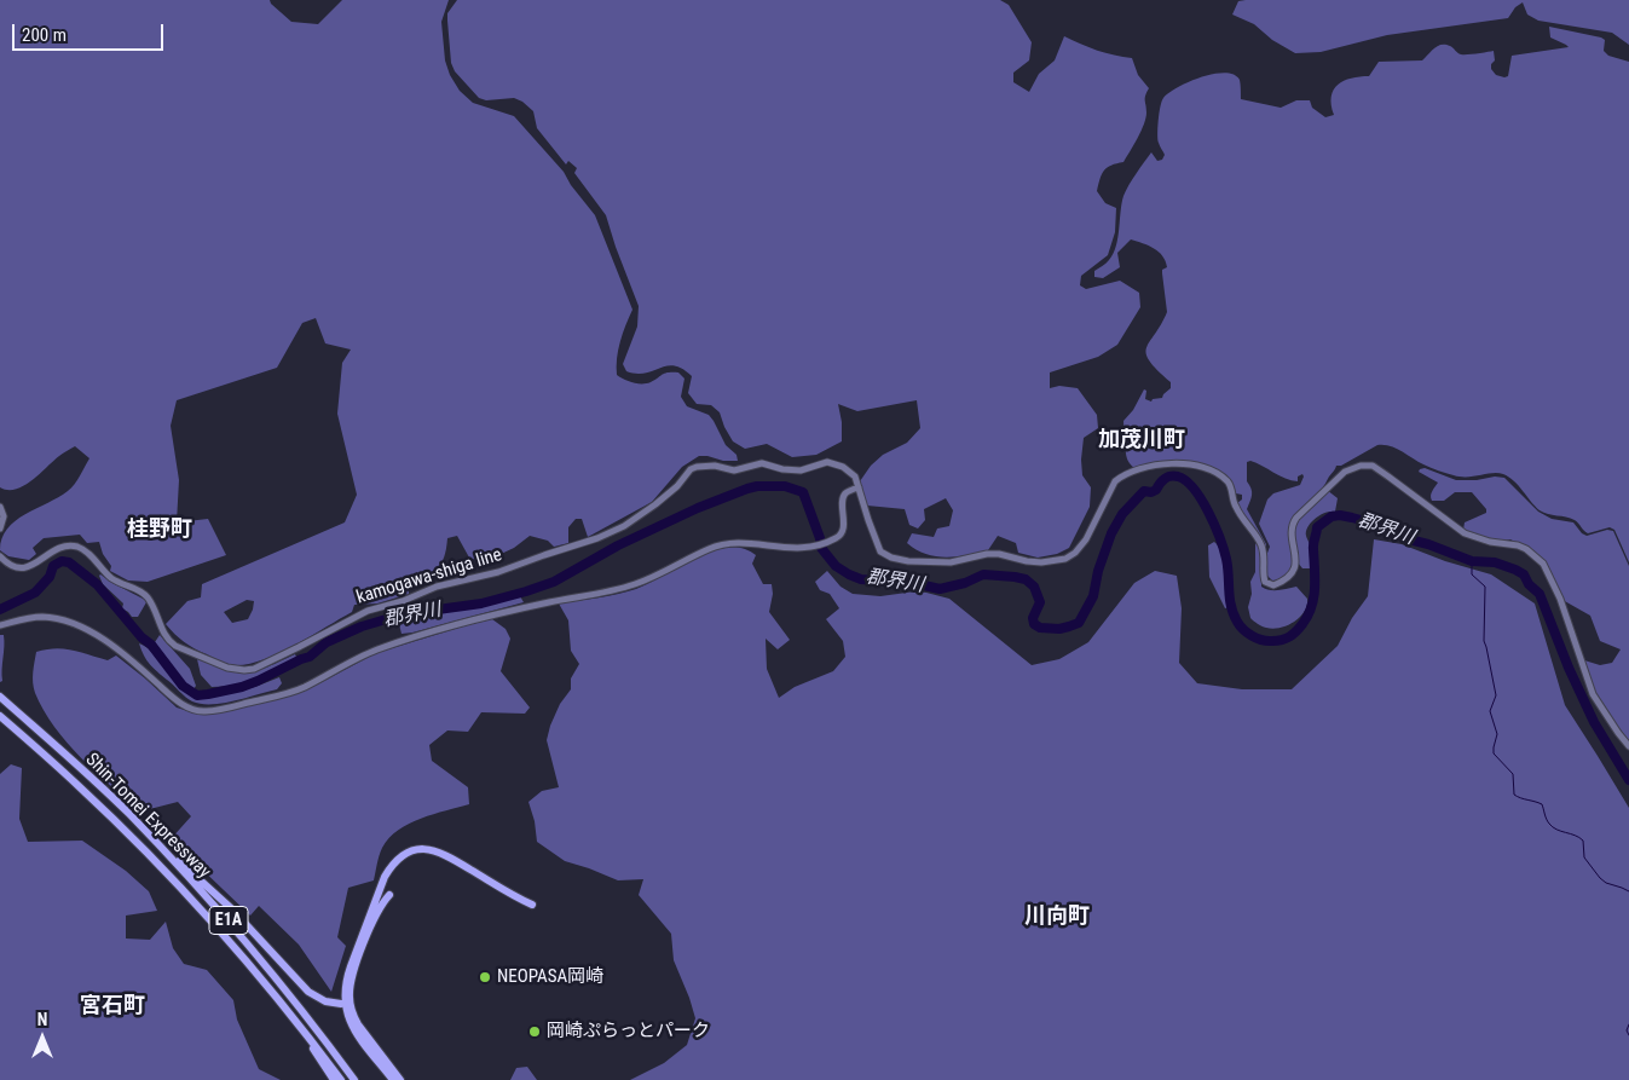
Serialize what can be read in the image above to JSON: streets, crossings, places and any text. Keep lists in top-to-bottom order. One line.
{"streets":{"highway":["Shin-Tomei Expressway","E1A"],"main road":["kamogawa-shiga line"]},"districts":["加茂川町","桂野町","川向町","宮石町"],"water":["郡界川"],"places":["NEOPASA岡崎","岡崎ぷらっとパーク"],"scale_bar":"200 m","north":"top"}
